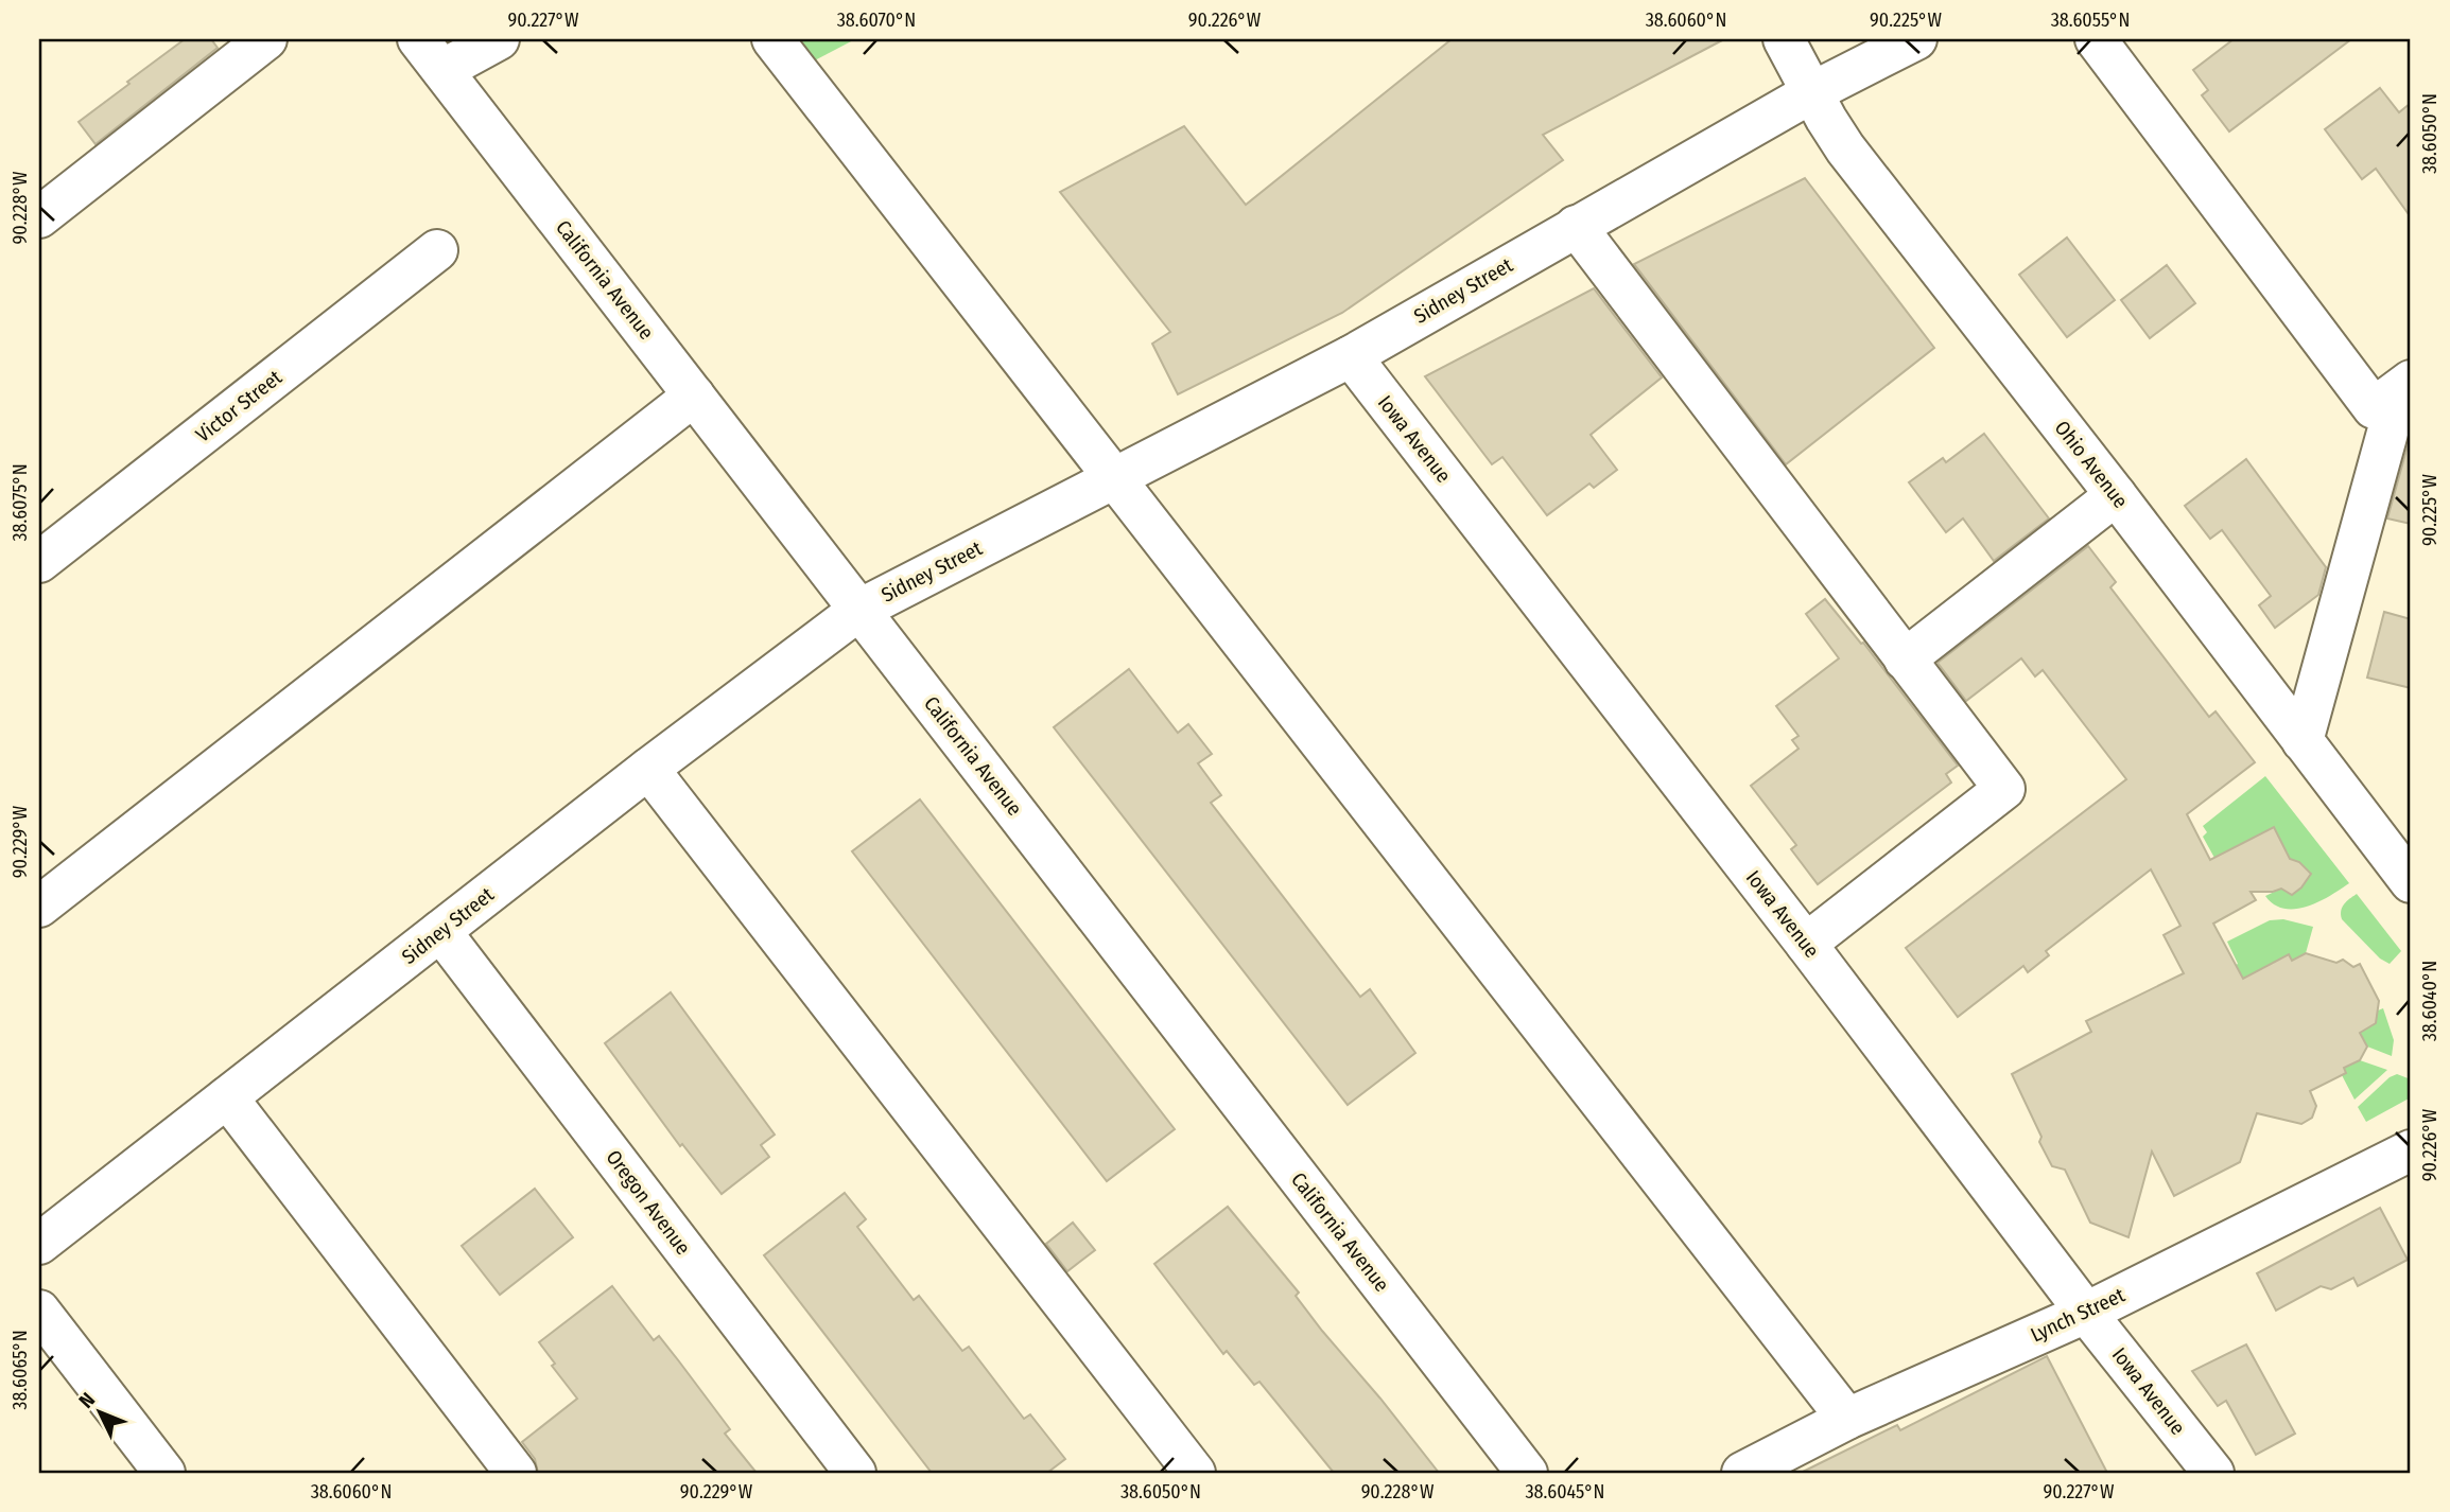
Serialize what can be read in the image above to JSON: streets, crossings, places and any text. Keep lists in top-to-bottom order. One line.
{"streets":{"street":["California Avenue","Sidney Street","Victor Street","Iowa Avenue","Ohio Avenue","Oregon Avenue","Lynch Street"]},"crossings":[["California Avenue","Sidney Street"],["Sidney Street","Iowa Avenue"],["Sidney Street","Ohio Avenue"],["Sidney Street","Oregon Avenue"],["Iowa Avenue","Lynch Street"]],"north":"top left","coordinates":["90.227°W","38.6070°N","90.226°W","38.6060°N","90.225°W","38.6055°N","38.6050°N","90.228°W","38.6075°N","90.229°W","38.6040°N","38.6065°N","38.6045°N"]}
